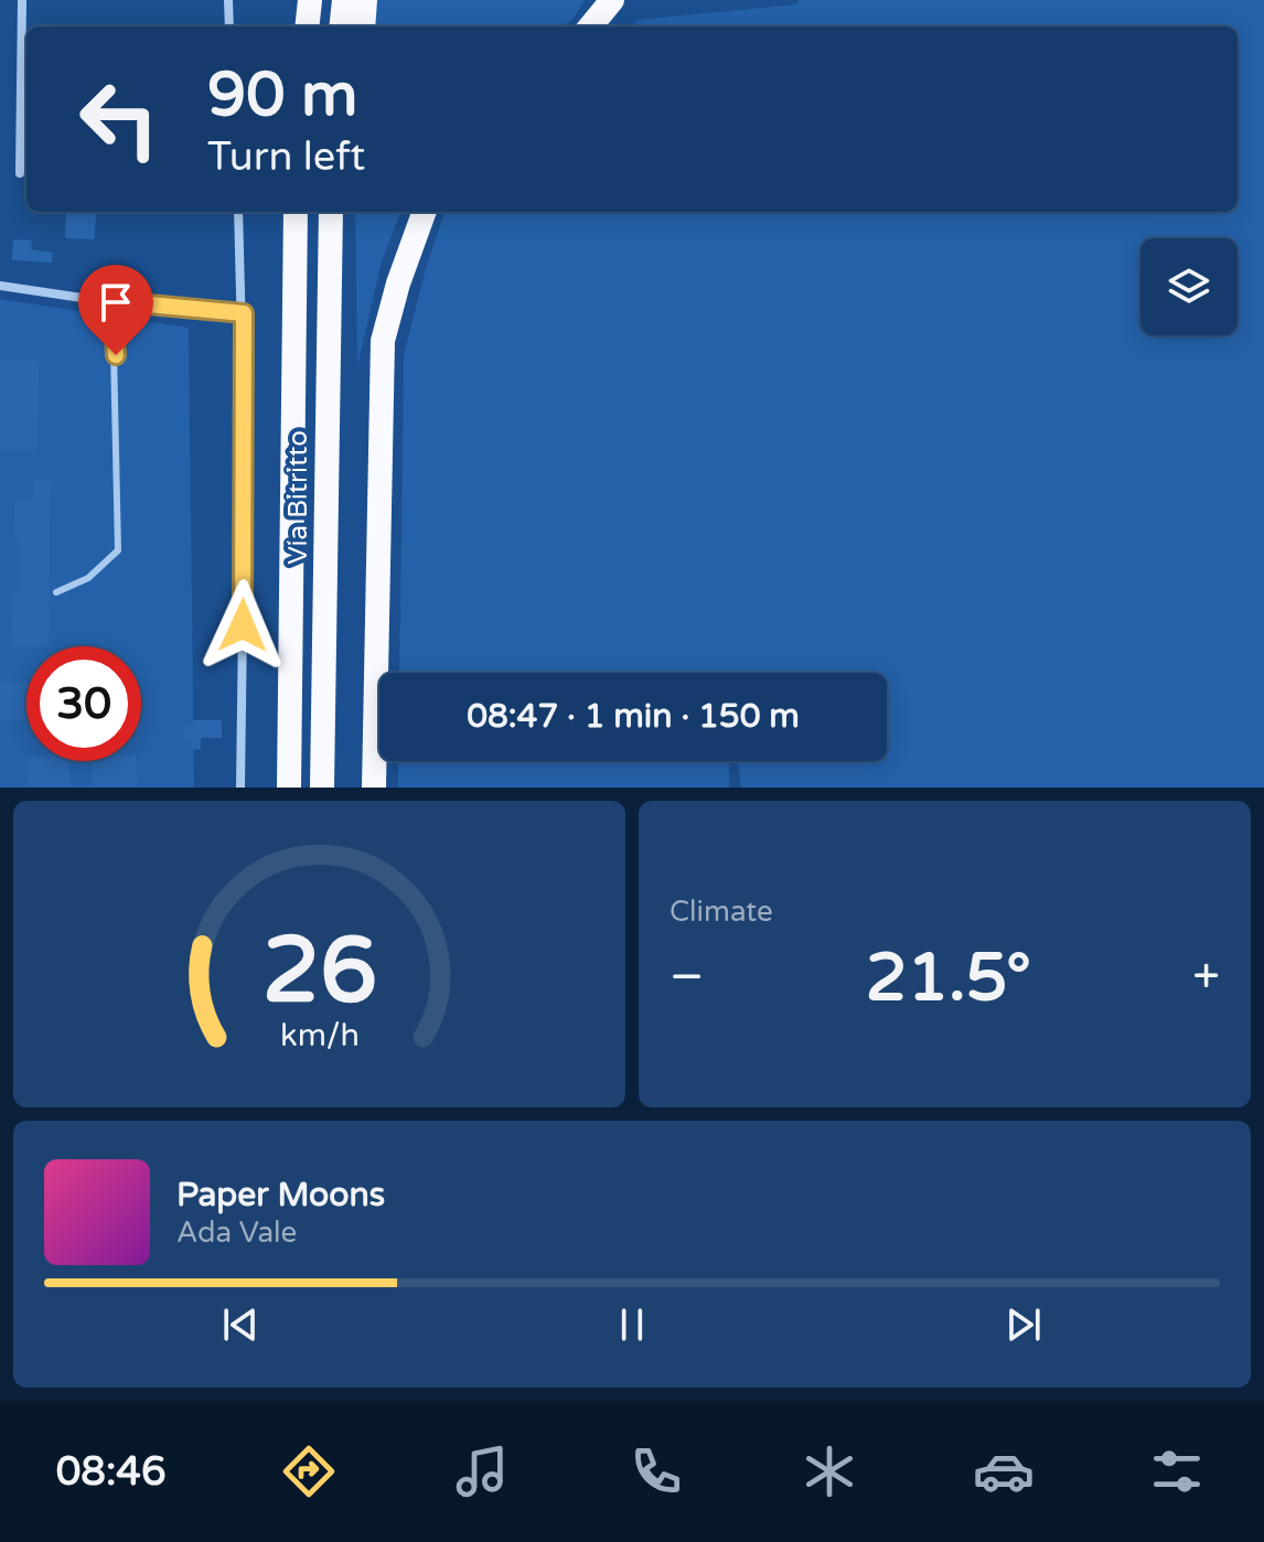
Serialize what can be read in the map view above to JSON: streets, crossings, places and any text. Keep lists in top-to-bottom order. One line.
{"streets":{"highway":["Via Bitritto"]},"page":{"turn":["90 m","Turn left"],"limit":"30","trip":"08:47 · 1 min · 150 m","tile":"Climate","heat":["−","21.5°","+"],"song":["Paper Moons","Ada Vale"],"tabs":"08:46","gauge":["26","km/h"]}}
